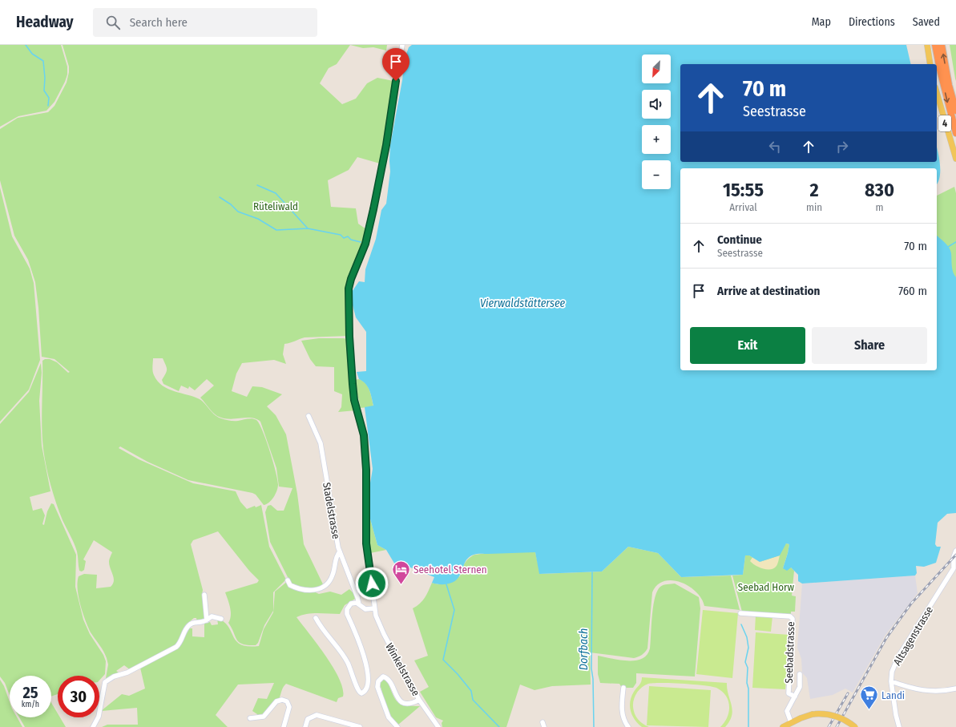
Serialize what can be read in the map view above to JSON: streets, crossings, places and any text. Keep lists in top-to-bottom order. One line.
{"streets":{"main road":["4"],"street":["Stadelstrasse","Altsagenstrasse","Seebadstrasse","Winkelstrasse"]},"water":["Vierwaldstättersee","Dorfbach"],"parks":["Rüteliwald","Seebad Horw"],"places":{"hotel":["Seehotel Sternen"],"supermarket":["Landi"]},"north":"bottom left","page":{"header":"Headway","search":"Search here","nav":["Map","Directions","Saved"],"map_buttons":["+","−"],"turn":["70 m","Seestrasse"],"eta":["15:55","Arrival","2","min","830","m"],"list":[{"name":"Continue","note":"Seestrasse","value":"70 m"},{"name":"Arrive at destination","value":"760 m"}],"buttons":["Exit","Share"],"speed":"25 km/h","limit":"30"}}
